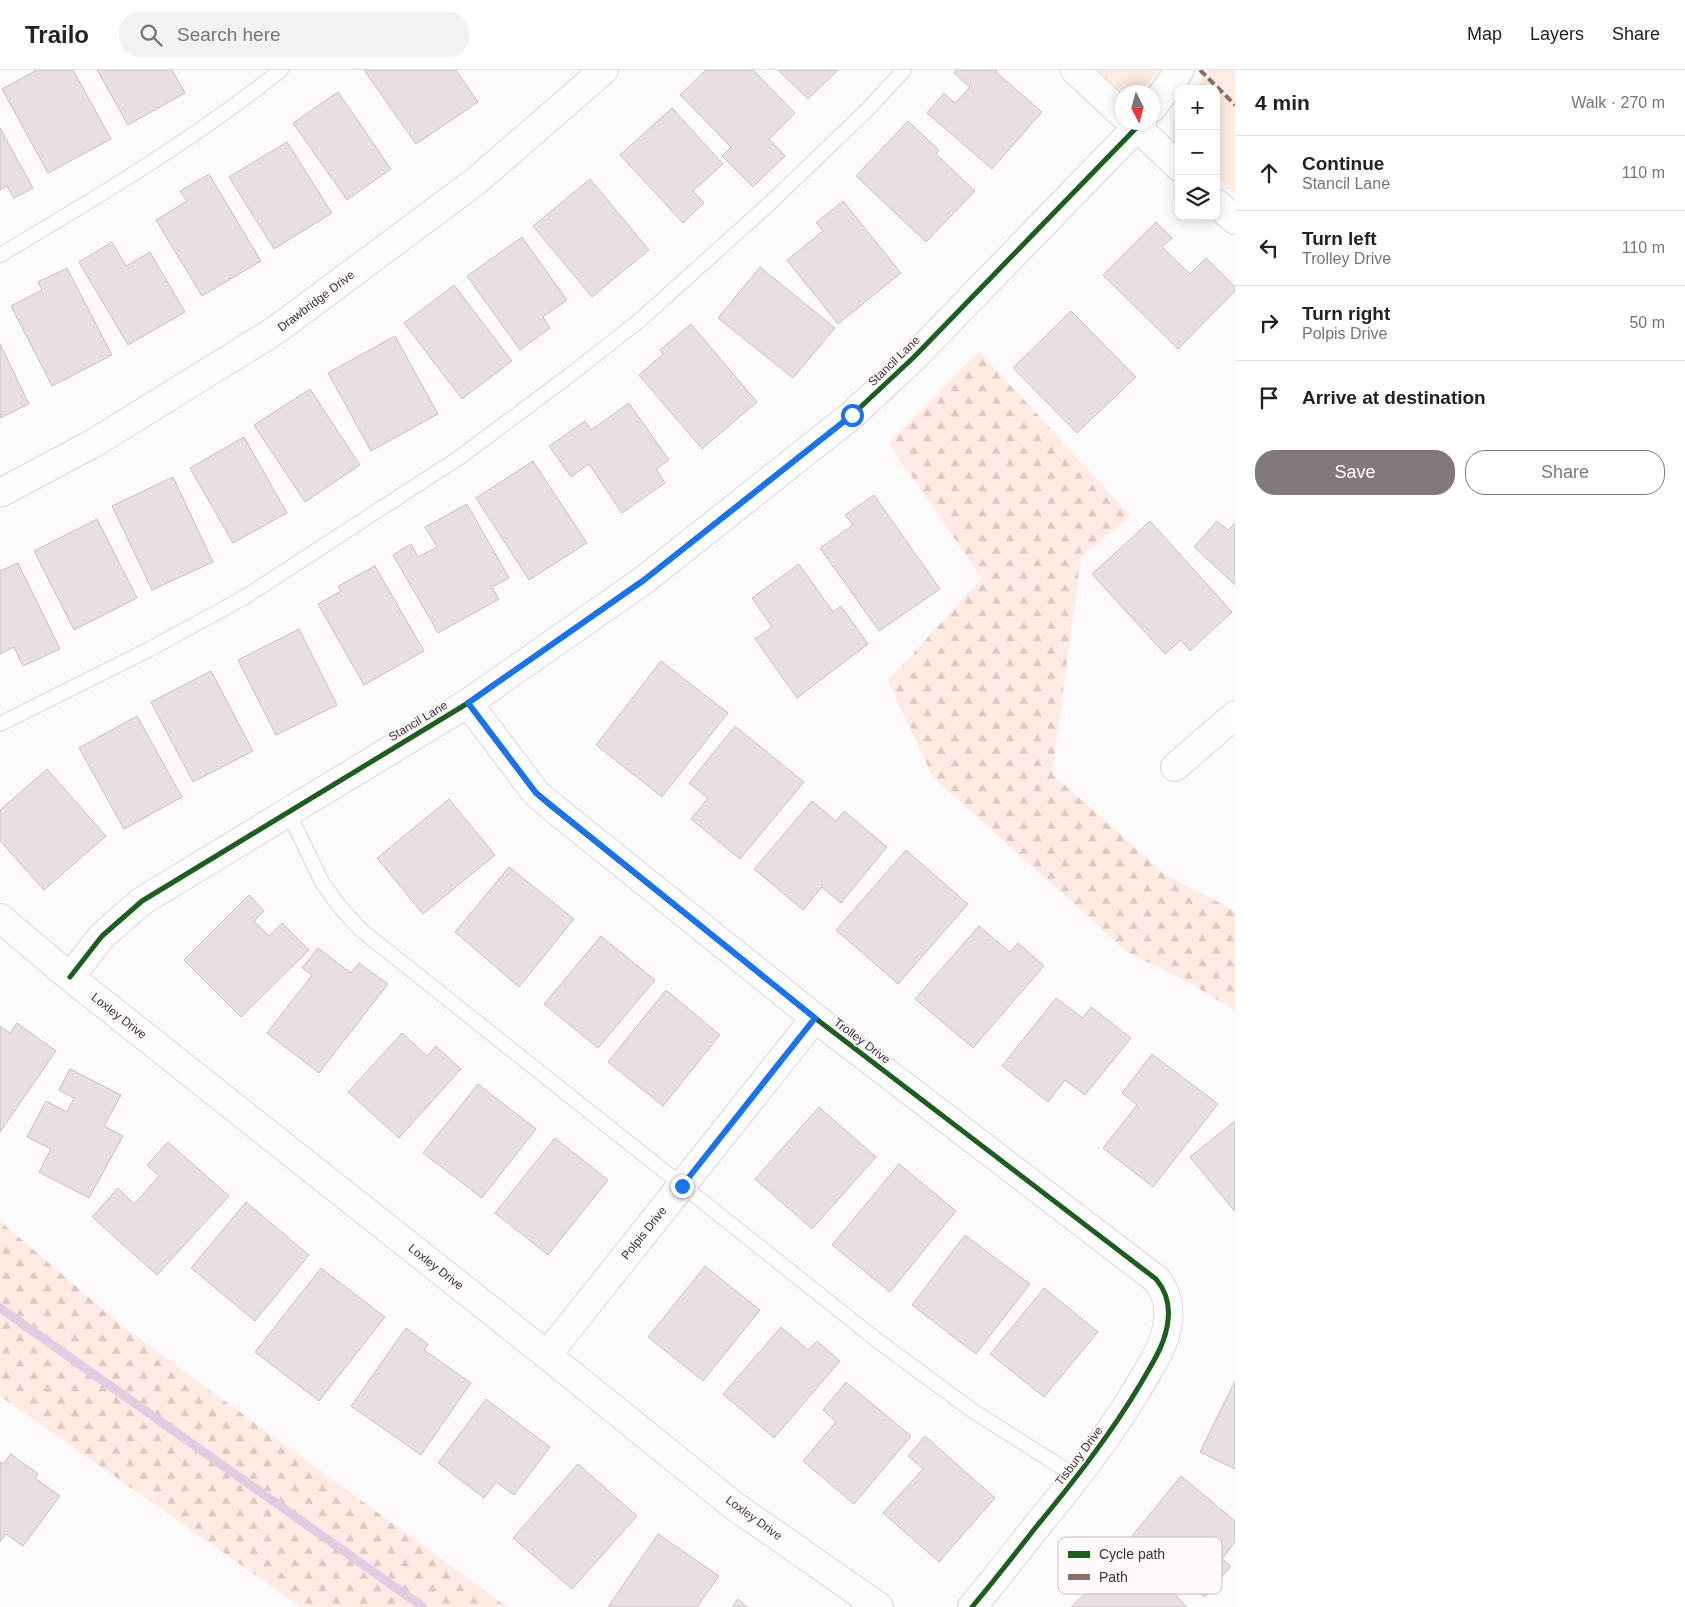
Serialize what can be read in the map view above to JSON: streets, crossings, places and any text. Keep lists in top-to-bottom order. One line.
{"streets":{"street":["Drawbridge Drive","Stancil Lane","Loxley Drive","Trolley Drive","Polpis Drive","Tisbury Drive"]},"crossings":[["Stancil Lane","Loxley Drive"],["Stancil Lane","Trolley Drive"],["Loxley Drive","Polpis Drive"],["Trolley Drive","Polpis Drive"],["Trolley Drive","Tisbury Drive"]],"legend":["Cycle path","Path"],"north":"bottom","page":{"header":"Trailo","search":"Search here","nav":["Map","Layers","Share"],"heading":["4 min","Walk · 270 m"],"map_buttons":["+","−"],"list":[["Continue","Stancil Lane","110 m"],["Turn left","Trolley Drive","110 m"],["Turn right","Polpis Drive","50 m"],"Arrive at destination"],"buttons":["Save","Share"]}}
